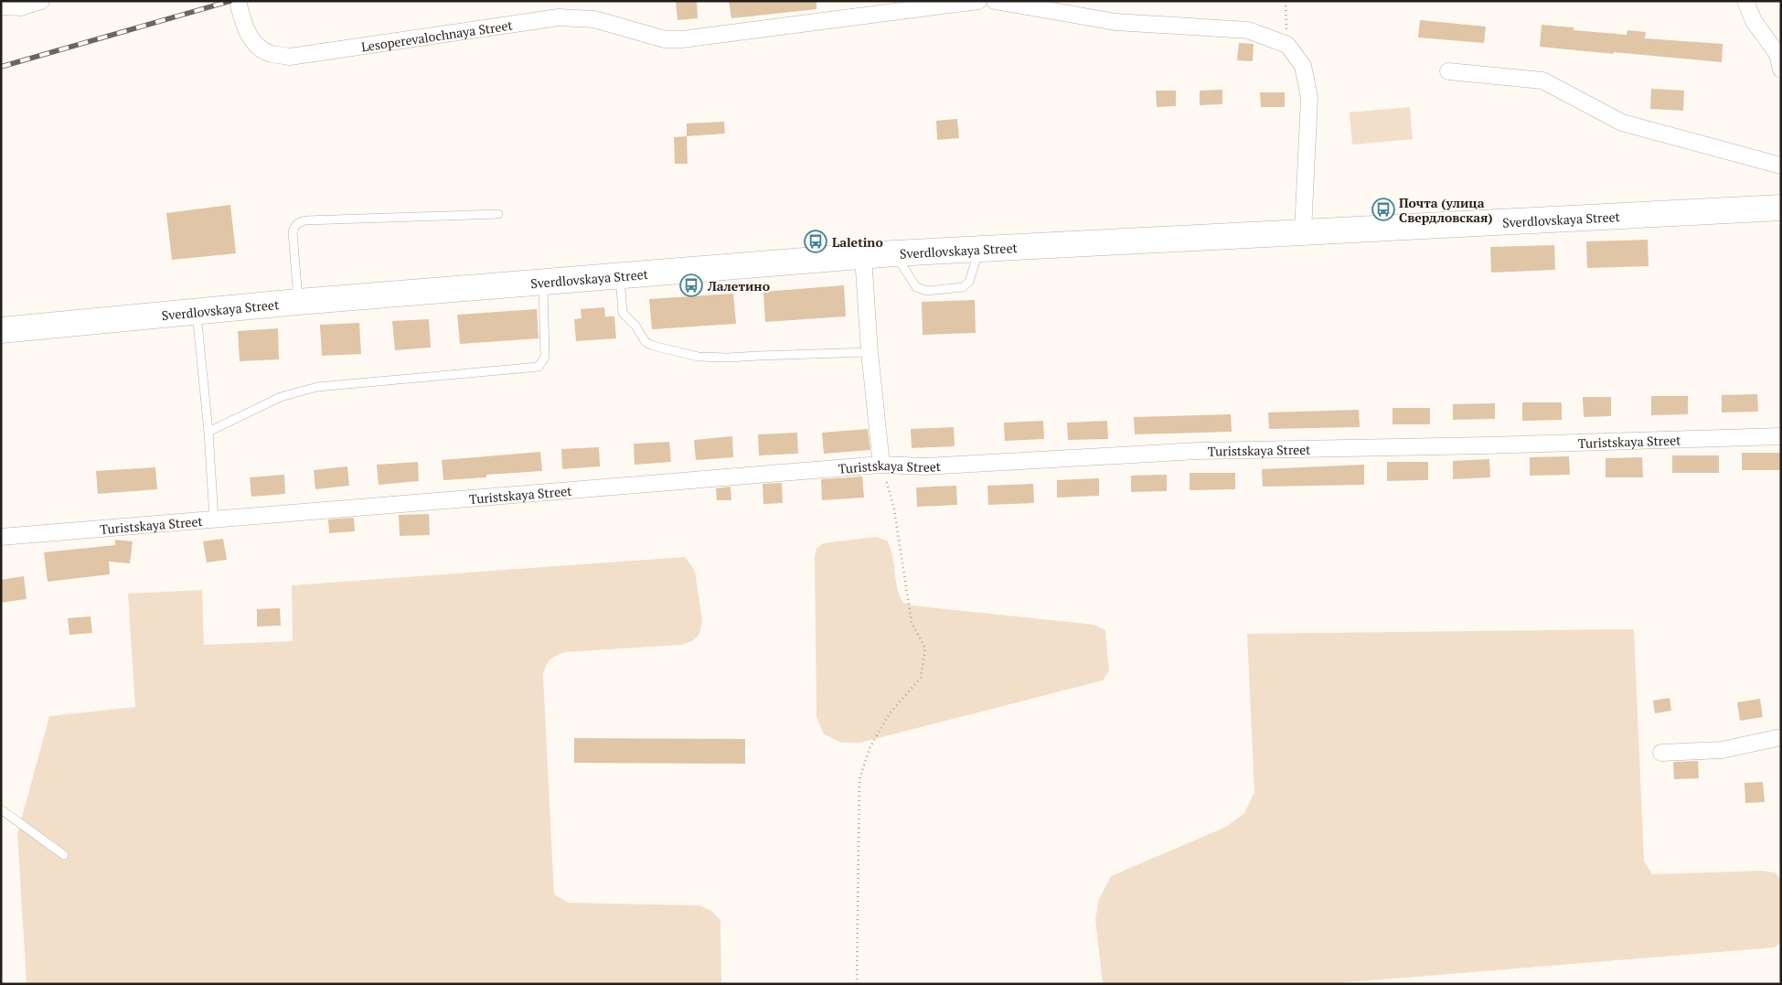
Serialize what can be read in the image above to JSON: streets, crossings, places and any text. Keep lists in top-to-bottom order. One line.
{"streets":{"highway":["Sverdlovskaya Street"],"street":["Lesoperevalochnaya Street","Turistskaya Street"]},"places":{"bus stop":["Почта (улица Свердловская)","Laletino","Лалетино"]}}
